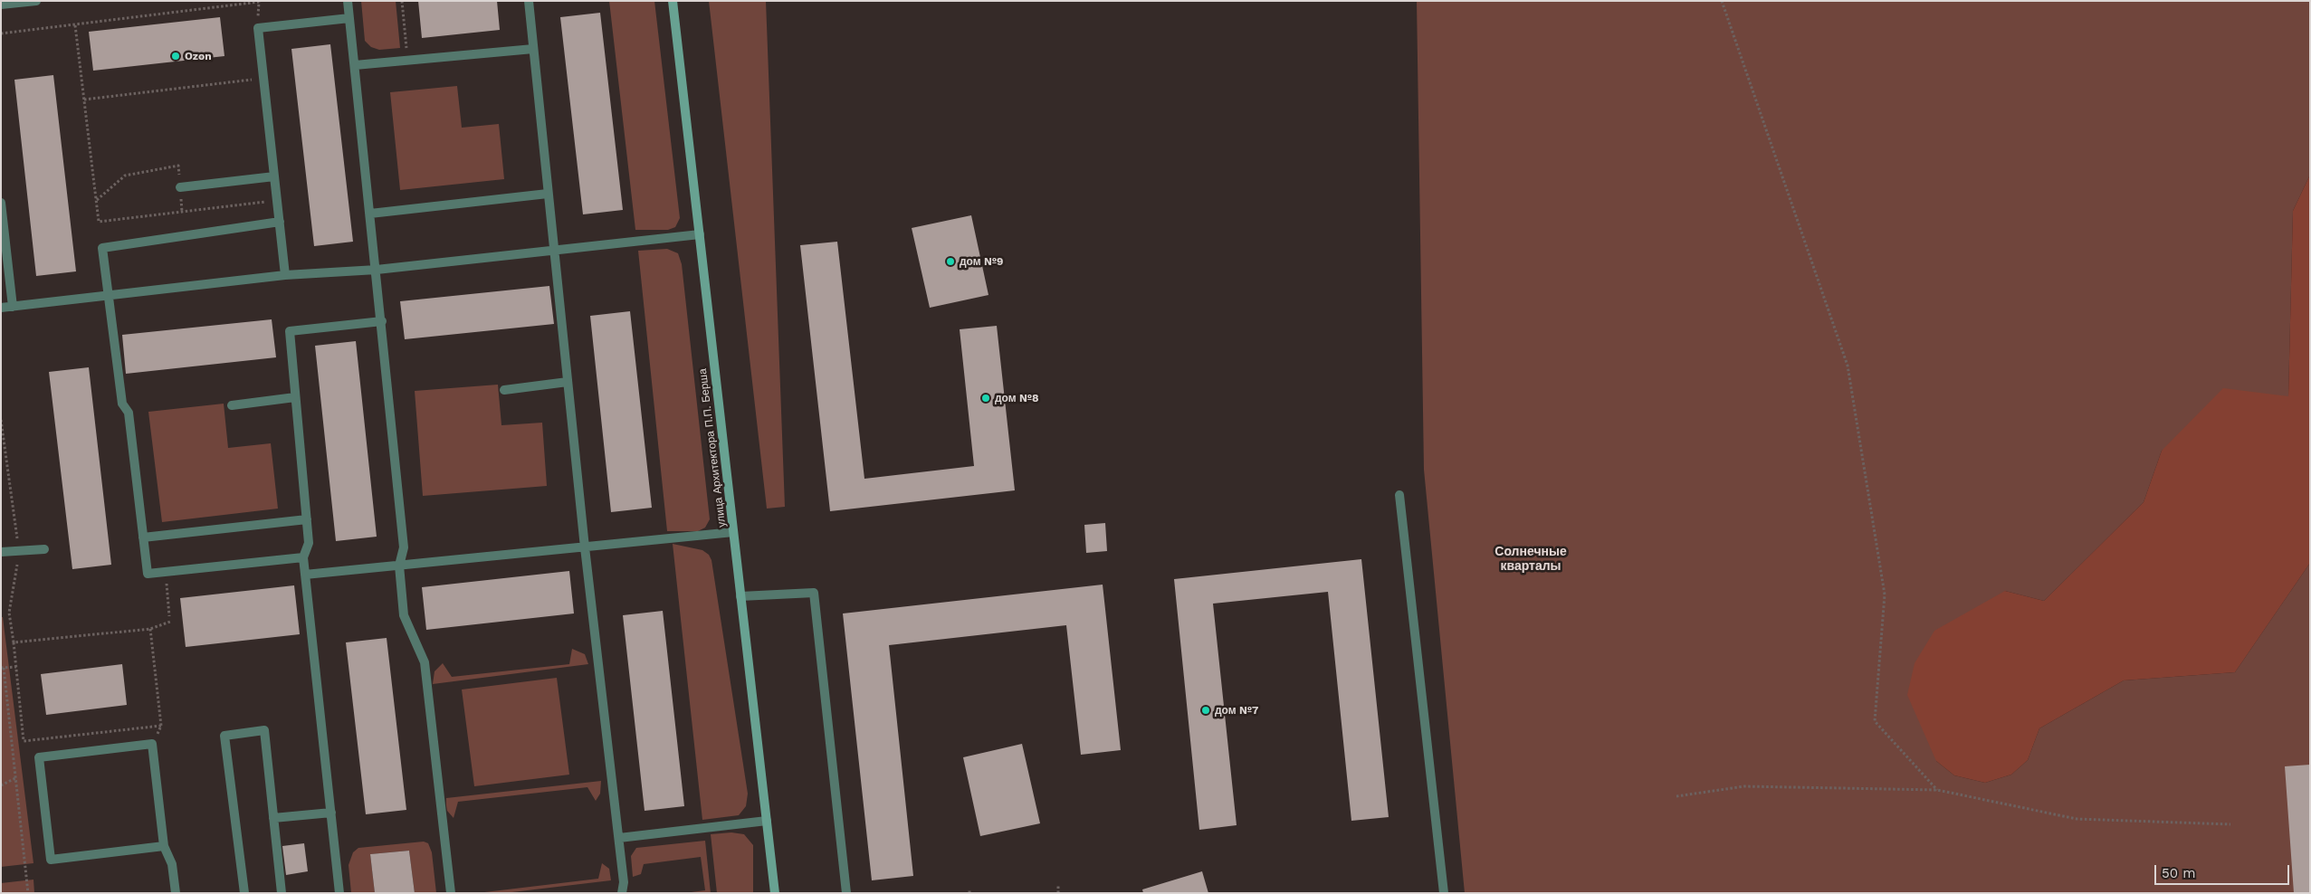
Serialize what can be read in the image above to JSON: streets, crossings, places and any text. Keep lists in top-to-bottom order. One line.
{"streets":{"street":["улица Архитектора П.П. Берша"]},"districts":["Солнечные кварталы"],"places":["Ozon","дом №9","дом №8","дом №7"],"scale_bar":"50 m"}
